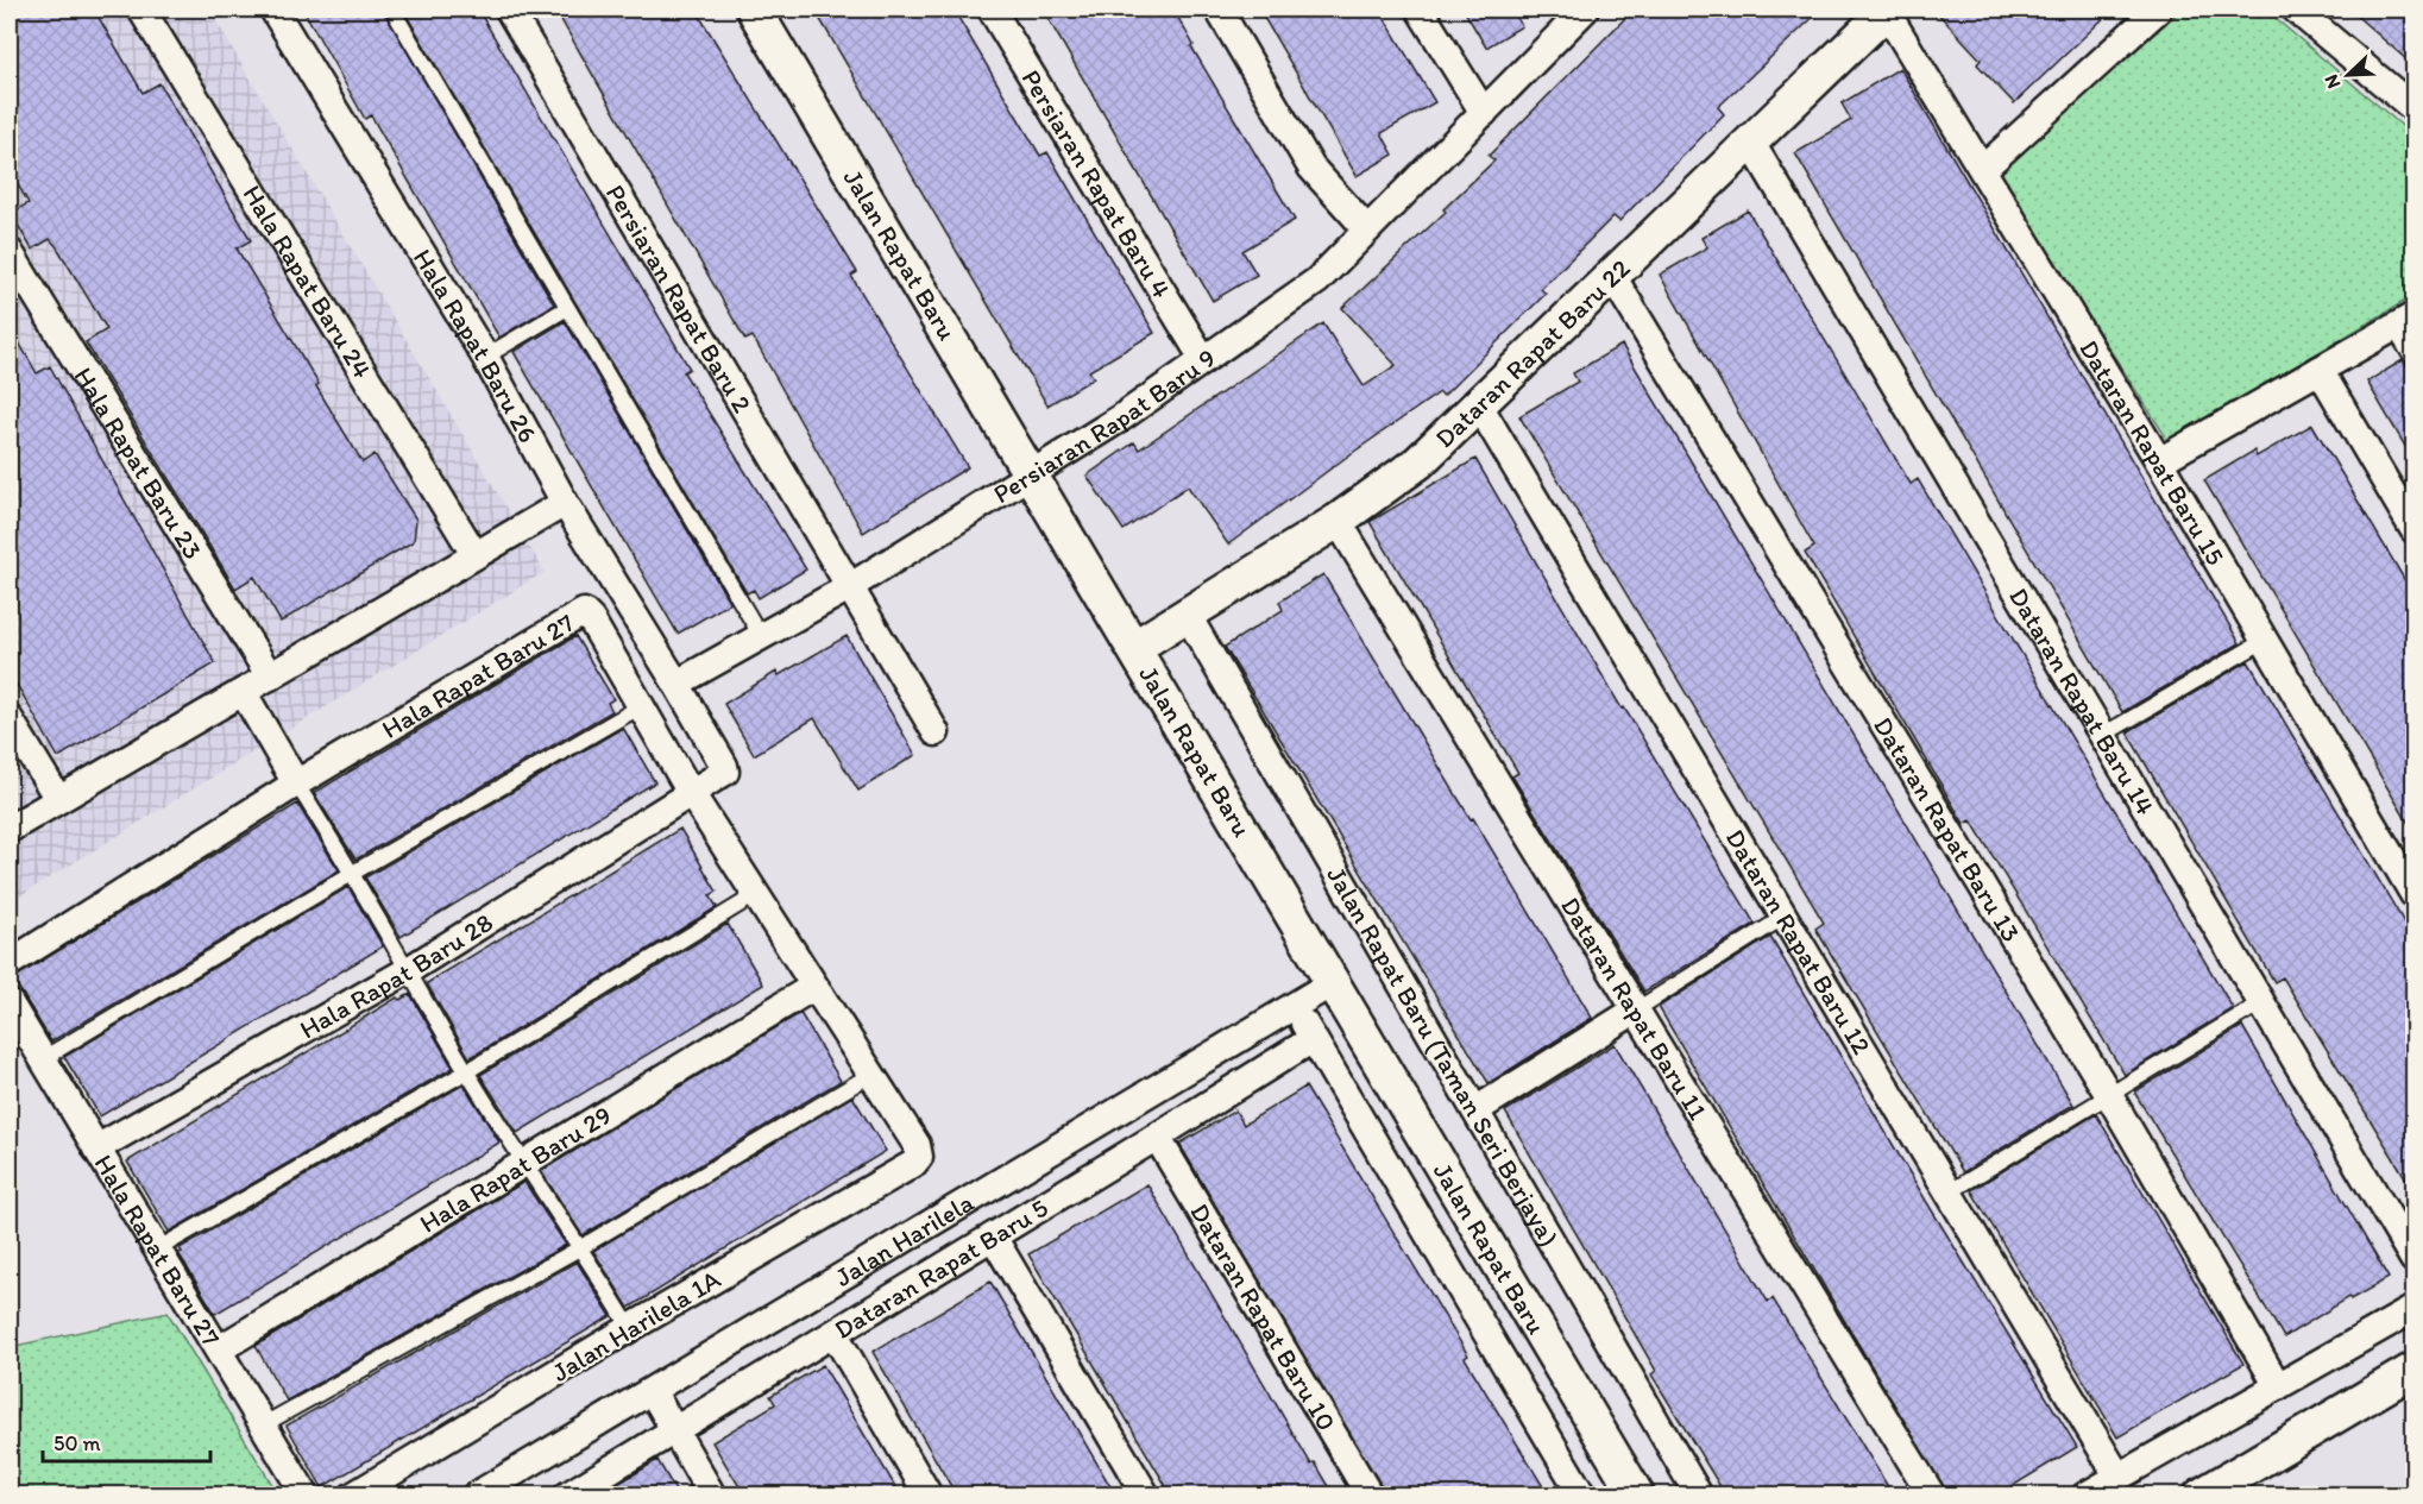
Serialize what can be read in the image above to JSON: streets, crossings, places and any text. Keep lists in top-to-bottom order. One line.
{"streets":{"street":["Persiaran Rapat Baru 4","Jalan Rapat Baru","Hala Rapat Baru 24","Persiaran Rapat Baru 2","Hala Rapat Baru 26","Dataran Rapat Baru 22","Persiaran Rapat Baru 9","Dataran Rapat Baru 15","Hala Rapat Baru 23","Hala Rapat Baru 27","Dataran Rapat Baru 14","Dataran Rapat Baru 13","Dataran Rapat Baru 12","Hala Rapat Baru 28","Dataran Rapat Baru 11","Jalan Rapat Baru (Taman Seri Berjaya)","Hala Rapat Baru 29","Jalan Harilela","Dataran Rapat Baru 5","Dataran Rapat Baru 10","Jalan Harilela 1A"]},"crossings":[["Persiaran Rapat Baru 4","Persiaran Rapat Baru 9"],["Jalan Rapat Baru","Dataran Rapat Baru 22"],["Jalan Rapat Baru","Persiaran Rapat Baru 9"],["Jalan Rapat Baru","Jalan Harilela"],["Jalan Rapat Baru","Dataran Rapat Baru 5"],["Persiaran Rapat Baru 2","Persiaran Rapat Baru 9"],["Hala Rapat Baru 26","Persiaran Rapat Baru 9"],["Dataran Rapat Baru 22","Dataran Rapat Baru 15"],["Dataran Rapat Baru 22","Dataran Rapat Baru 14"],["Dataran Rapat Baru 22","Dataran Rapat Baru 13"],["Dataran Rapat Baru 22","Dataran Rapat Baru 12"],["Dataran Rapat Baru 22","Dataran Rapat Baru 11"],["Dataran Rapat Baru 22","Jalan Rapat Baru (Taman Seri Berjaya)"],["Hala Rapat Baru 27","Hala Rapat Baru 28"],["Hala Rapat Baru 27","Hala Rapat Baru 29"],["Hala Rapat Baru 27","Jalan Harilela 1A"],["Dataran Rapat Baru 5","Dataran Rapat Baru 10"]],"scale_bar":"50 m","north":"bottom left"}
